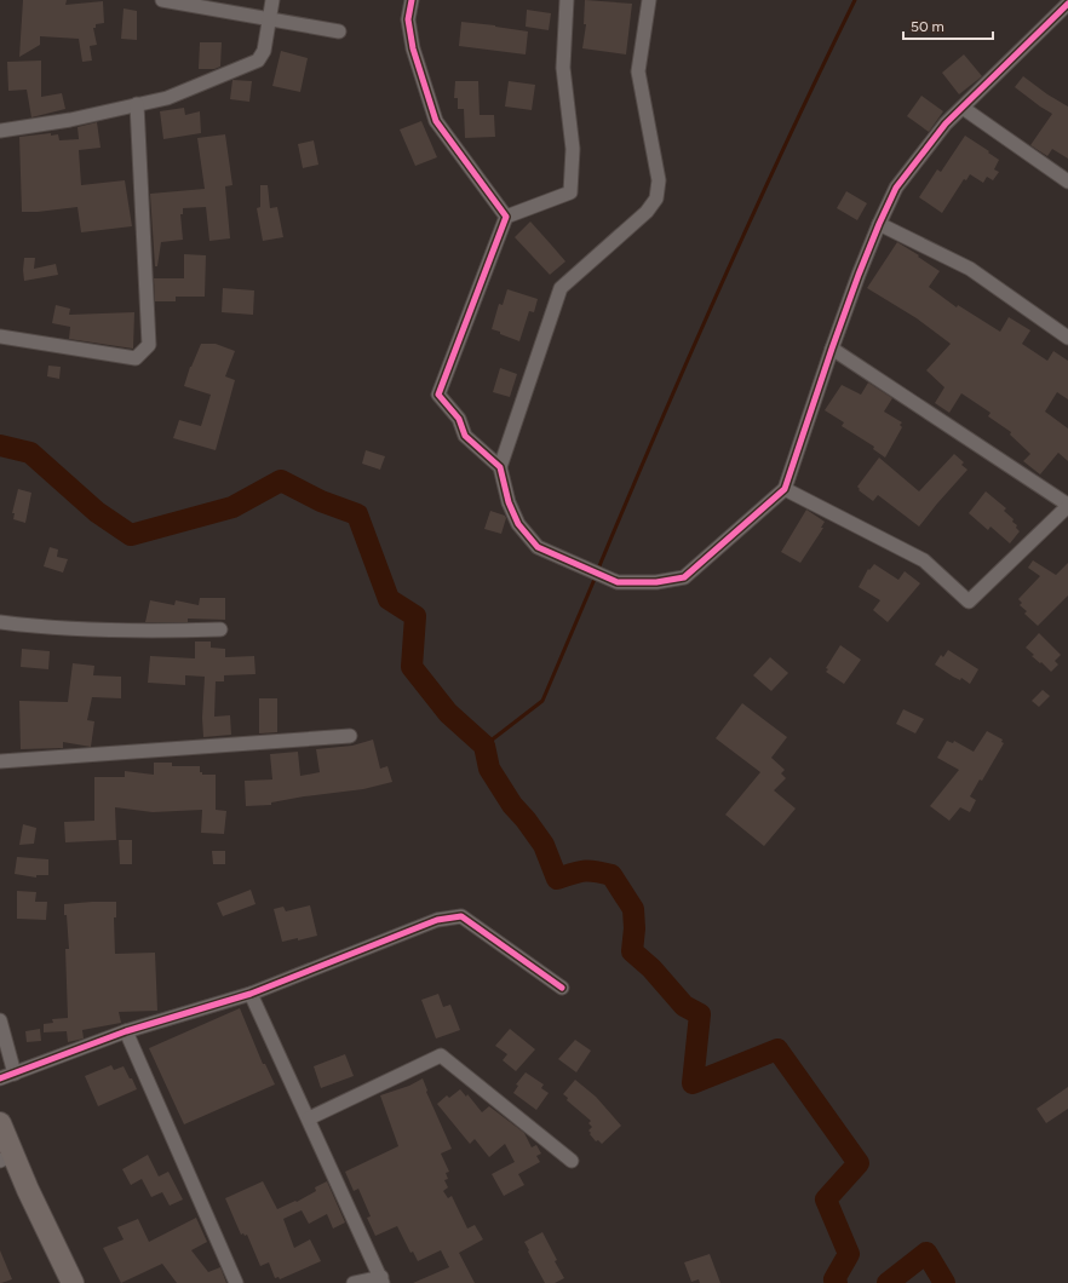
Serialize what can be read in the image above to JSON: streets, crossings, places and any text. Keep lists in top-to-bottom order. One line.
{"scale_bar":"50 m"}
